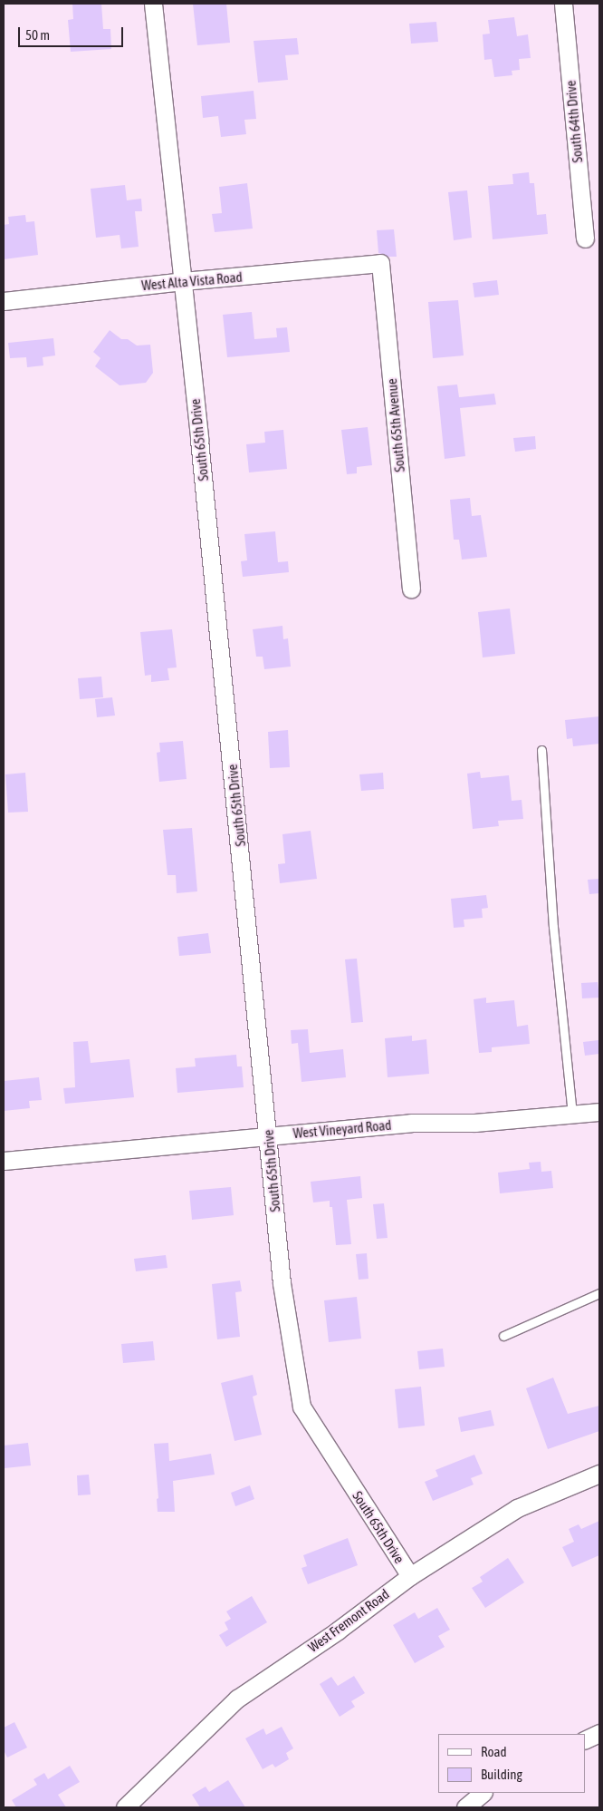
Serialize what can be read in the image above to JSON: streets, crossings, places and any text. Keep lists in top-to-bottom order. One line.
{"streets":{"street":["South 64th Drive","West Alta Vista Road","South 65th Avenue","South 65th Drive","West Vineyard Road","West Fremont Road"]},"crossings":[["West Alta Vista Road","South 65th Avenue"],["West Alta Vista Road","South 65th Drive"],["South 65th Drive","West Vineyard Road"],["South 65th Drive","West Fremont Road"]],"legend":["Road","Building"],"scale_bar":"50 m"}
